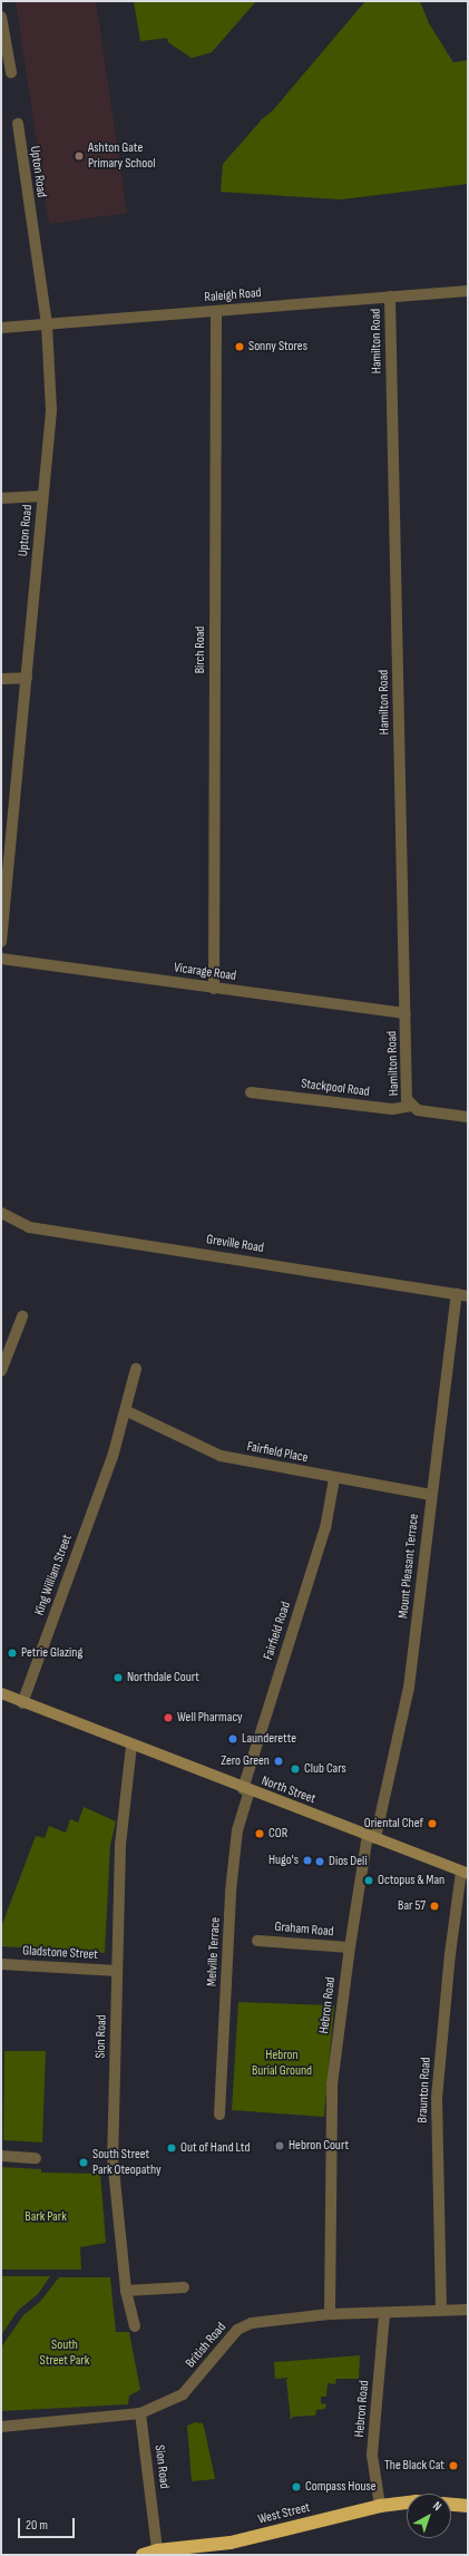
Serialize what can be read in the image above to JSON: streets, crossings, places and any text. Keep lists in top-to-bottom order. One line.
{"streets":{"highway":["West Street"],"main road":["North Street"],"street":["Upton Road","Raleigh Road","Hamilton Road","Birch Road","Vicarage Road","Stackpool Road","Greville Road","Fairfield Place","Mount Pleasant Terrace","King William Street","Fairfield Road","Graham Road","Melville Terrace","Gladstone Street","Hebron Road","Sion Road","Braunton Road","British Road"]},"crossings":[["Upton Road","Raleigh Road"],["Raleigh Road","Hamilton Road"],["Raleigh Road","Birch Road"],["Hamilton Road","Vicarage Road"],["Hamilton Road","Stackpool Road"],["Birch Road","Vicarage Road"],["Greville Road","Mount Pleasant Terrace"],["Fairfield Place","Mount Pleasant Terrace"],["Fairfield Place","King William Street"],["Fairfield Place","Fairfield Road"],["Mount Pleasant Terrace","North Street"],["Mount Pleasant Terrace","Hebron Road"],["King William Street","North Street"],["Fairfield Road","North Street"],["Fairfield Road","Melville Terrace"],["North Street","Melville Terrace"],["North Street","Hebron Road"],["North Street","Sion Road"],["North Street","Braunton Road"],["Graham Road","Hebron Road"],["Gladstone Street","Sion Road"],["Hebron Road","British Road"],["Hebron Road","West Street"],["Sion Road","British Road"],["Sion Road","West Street"],["Braunton Road","British Road"]],"parks":["Hebron Burial Ground","Bark Park","South Street Park"],"places":["Ashton Gate Primary School","Sonny Stores","Petrie Glazing","Northdale Court","Well Pharmacy","Launderette","Zero Green","Club Cars","Oriental Chef","COR","Hugo's","Dios Deli","Octopus & Man","Bar 57","Hebron Court","Out of Hand Ltd","South Street Park Oteopathy","The Black Cat","Compass House"],"scale_bar":"20 m","north":"top right"}
